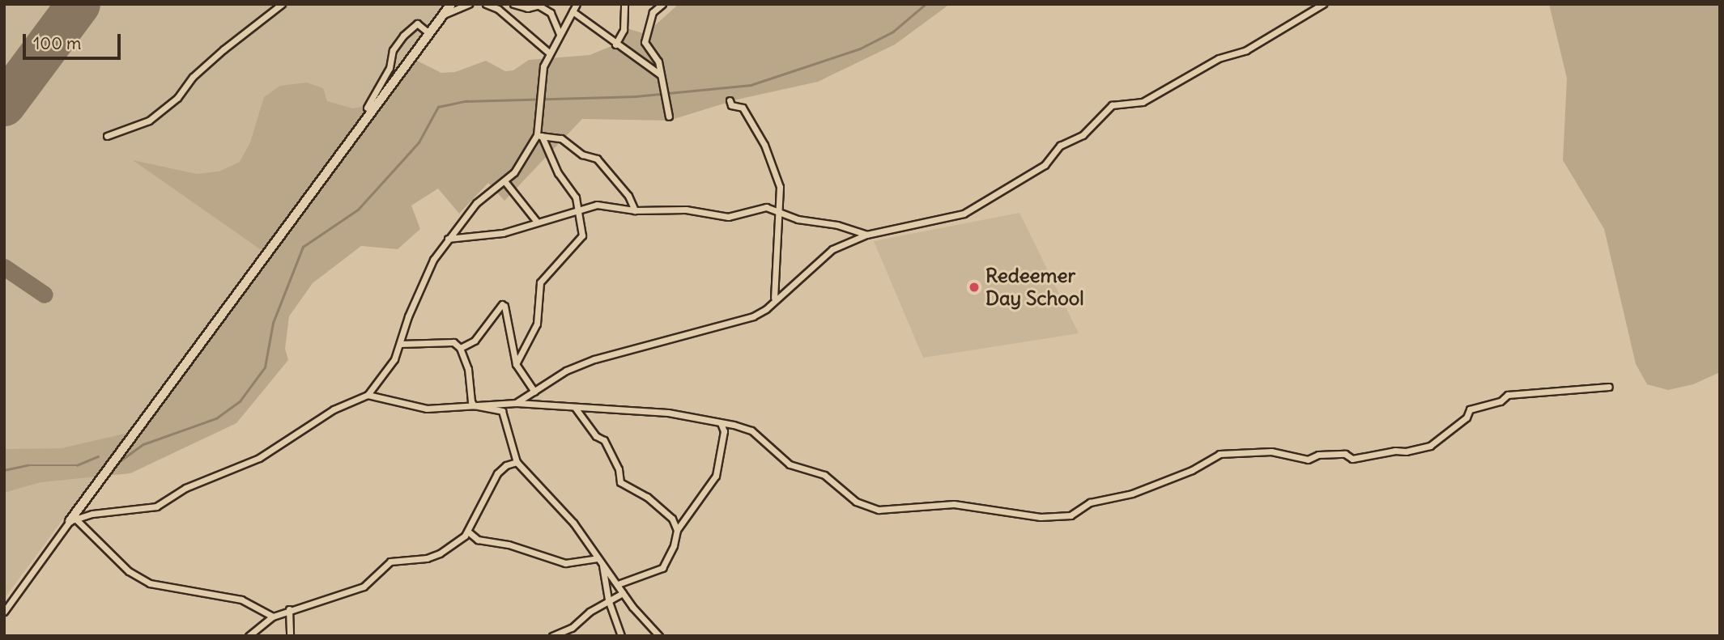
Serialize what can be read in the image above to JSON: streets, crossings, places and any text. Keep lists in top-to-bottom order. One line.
{"places":["Redeemer Day School"],"scale_bar":"100 m"}
